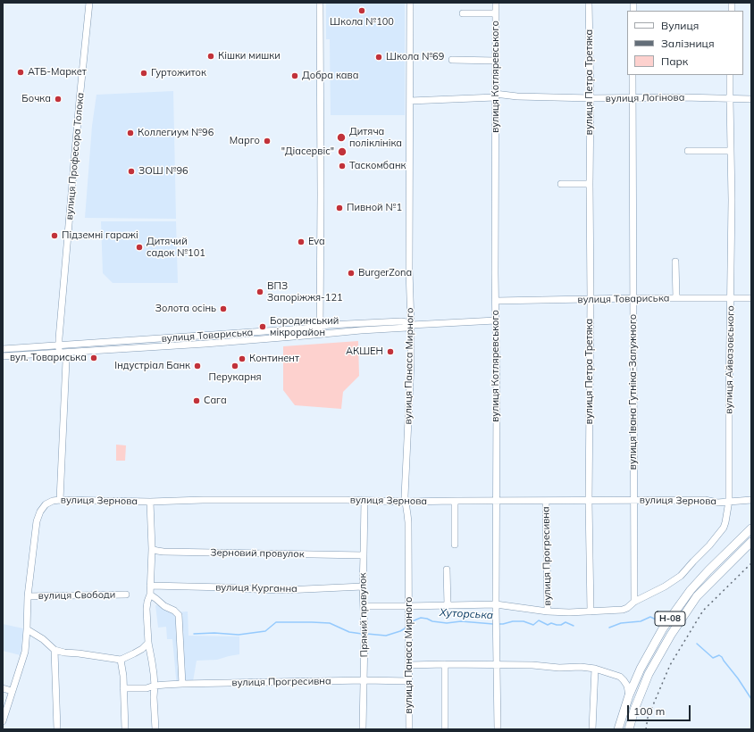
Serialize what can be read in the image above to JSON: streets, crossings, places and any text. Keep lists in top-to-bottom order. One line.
{"streets":{"main road":["Н-08"],"street":["вулиця Котляревського","вулиця Петра Третяка","вулиця Логінова","вулиця Професора Толока","вулиця Товариська","вулиця Айвазовського","вулиця Панаса Мирного","вулиця Івана Гутніка-Залужного","вулиця Зернова","Зерновий провулок","вулиця Прогресивна","вулиця Курганна","вулиця Свободи","Прямий провулок"]},"crossings":[["вулиця Котляревського","вулиця Логінова"],["вулиця Котляревського","вулиця Товариська"],["вулиця Котляревського","вулиця Айвазовського"],["вулиця Котляревського","вулиця Зернова"],["вулиця Петра Третяка","вулиця Логінова"],["вулиця Петра Третяка","вулиця Товариська"],["вулиця Петра Третяка","вулиця Айвазовського"],["вулиця Петра Третяка","вулиця Зернова"],["вулиця Логінова","вулиця Айвазовського"],["вулиця Логінова","вулиця Панаса Мирного"],["вулиця Логінова","вулиця Івана Гутніка-Залужного"],["вулиця Професора Толока","вулиця Товариська"],["вулиця Товариська","вулиця Айвазовського"],["вулиця Товариська","вулиця Панаса Мирного"],["вулиця Товариська","вулиця Івана Гутніка-Залужного"],["вулиця Айвазовського","вулиця Панаса Мирного"],["вулиця Айвазовського","вулиця Івана Гутніка-Залужного"],["вулиця Айвазовського","вулиця Зернова"],["вулиця Айвазовського","вулиця Прогресивна"],["вулиця Айвазовського","Прямий провулок"],["вулиця Панаса Мирного","вулиця Зернова"],["вулиця Панаса Мирного","вулиця Прогресивна"],["вулиця Івана Гутніка-Залужного","вулиця Зернова"],["вулиця Зернова","вулиця Прогресивна"],["вулиця Зернова","вулиця Свободи"],["вулиця Зернова","Прямий провулок"],["Зерновий провулок","Прямий провулок"],["вулиця Прогресивна","Прямий провулок"],["вулиця Курганна","Прямий провулок"]],"water":["Хуторська"],"places":["Школа №100","Кішки мишки","Школа №69","АТБ-Маркет","Гуртожиток","Добра кава","Бочка","Коллегиум №96","Дитяча поліклініка","Марго","\"Діасервіс\"","Таскомбанк","ЗОШ №96","Пивной №1","Підземні гаражі","Eva","Дитячий садок №101","BurgerZona","ВПЗ Запоріжжя-121","Золота осінь","Бородинський мікрорайон","АКШЕН","вул. Товариська","Континент","Індустріал Банк","Перукарня","Сага"],"legend":["Вулиця","Залізниця","Парк"],"scale_bar":"100 m"}
